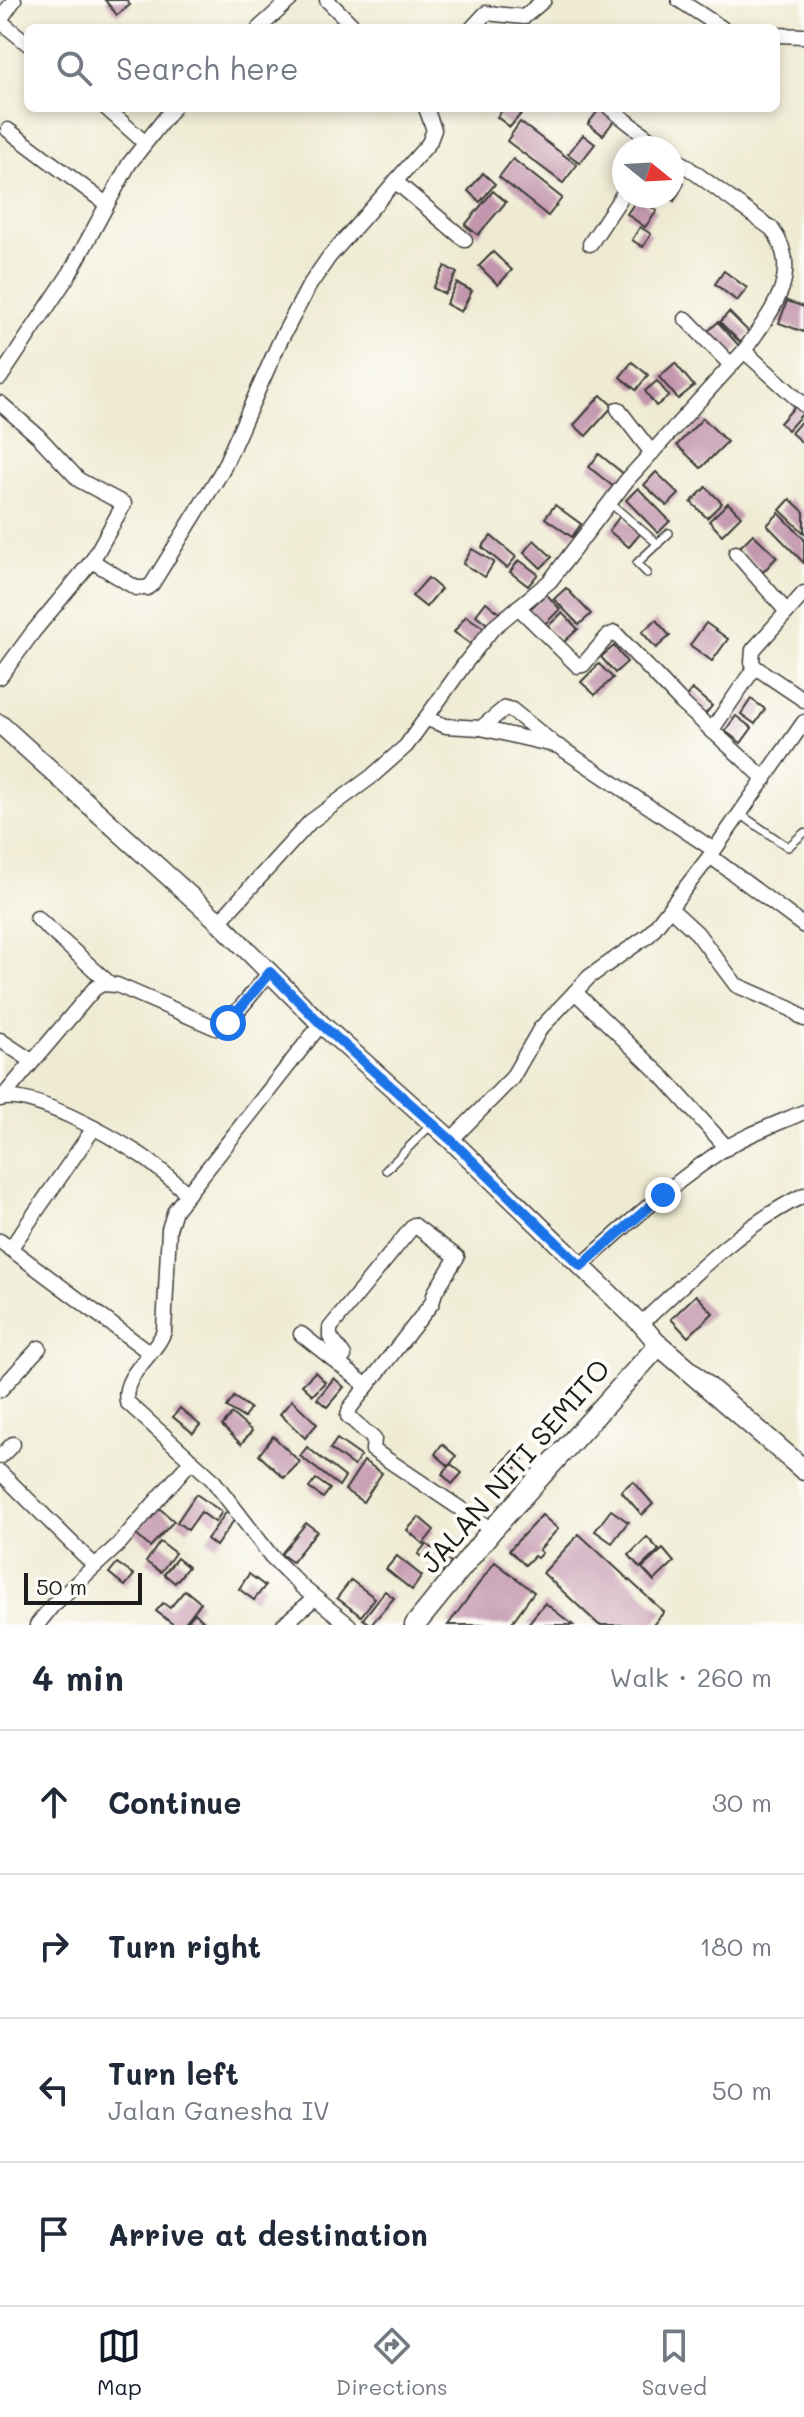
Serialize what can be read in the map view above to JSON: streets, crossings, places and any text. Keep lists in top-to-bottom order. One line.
{"streets":{"main road":["JALAN NITI SEMITO"]},"scale_bar":"50 m","north":"right","page":{"search":"Search here","scale":"50 m","heading":["4 min","Walk · 260 m"],"list":[["Continue","30 m"],["Turn right","180 m"],["Turn left","Jalan Ganesha IV","50 m"],"Arrive at destination"],"nav":["Map","Directions","Saved"]}}
